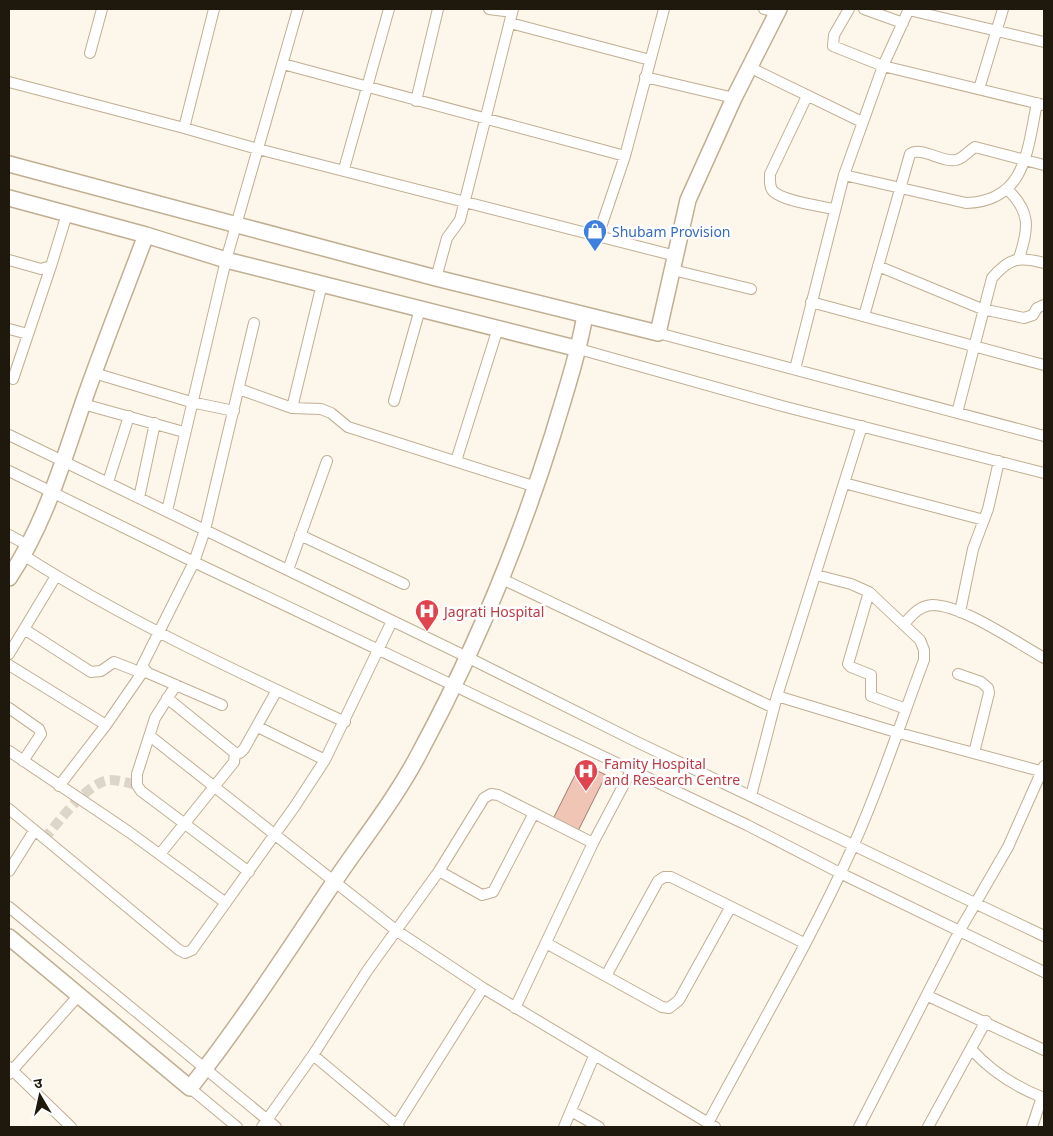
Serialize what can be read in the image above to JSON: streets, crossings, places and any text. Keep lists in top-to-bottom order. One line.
{"places":{"shop":["Shubam Provision"],"hospital":["Jagrati Hospital","Famity Hospital and Research Centre"]},"north":"top"}
